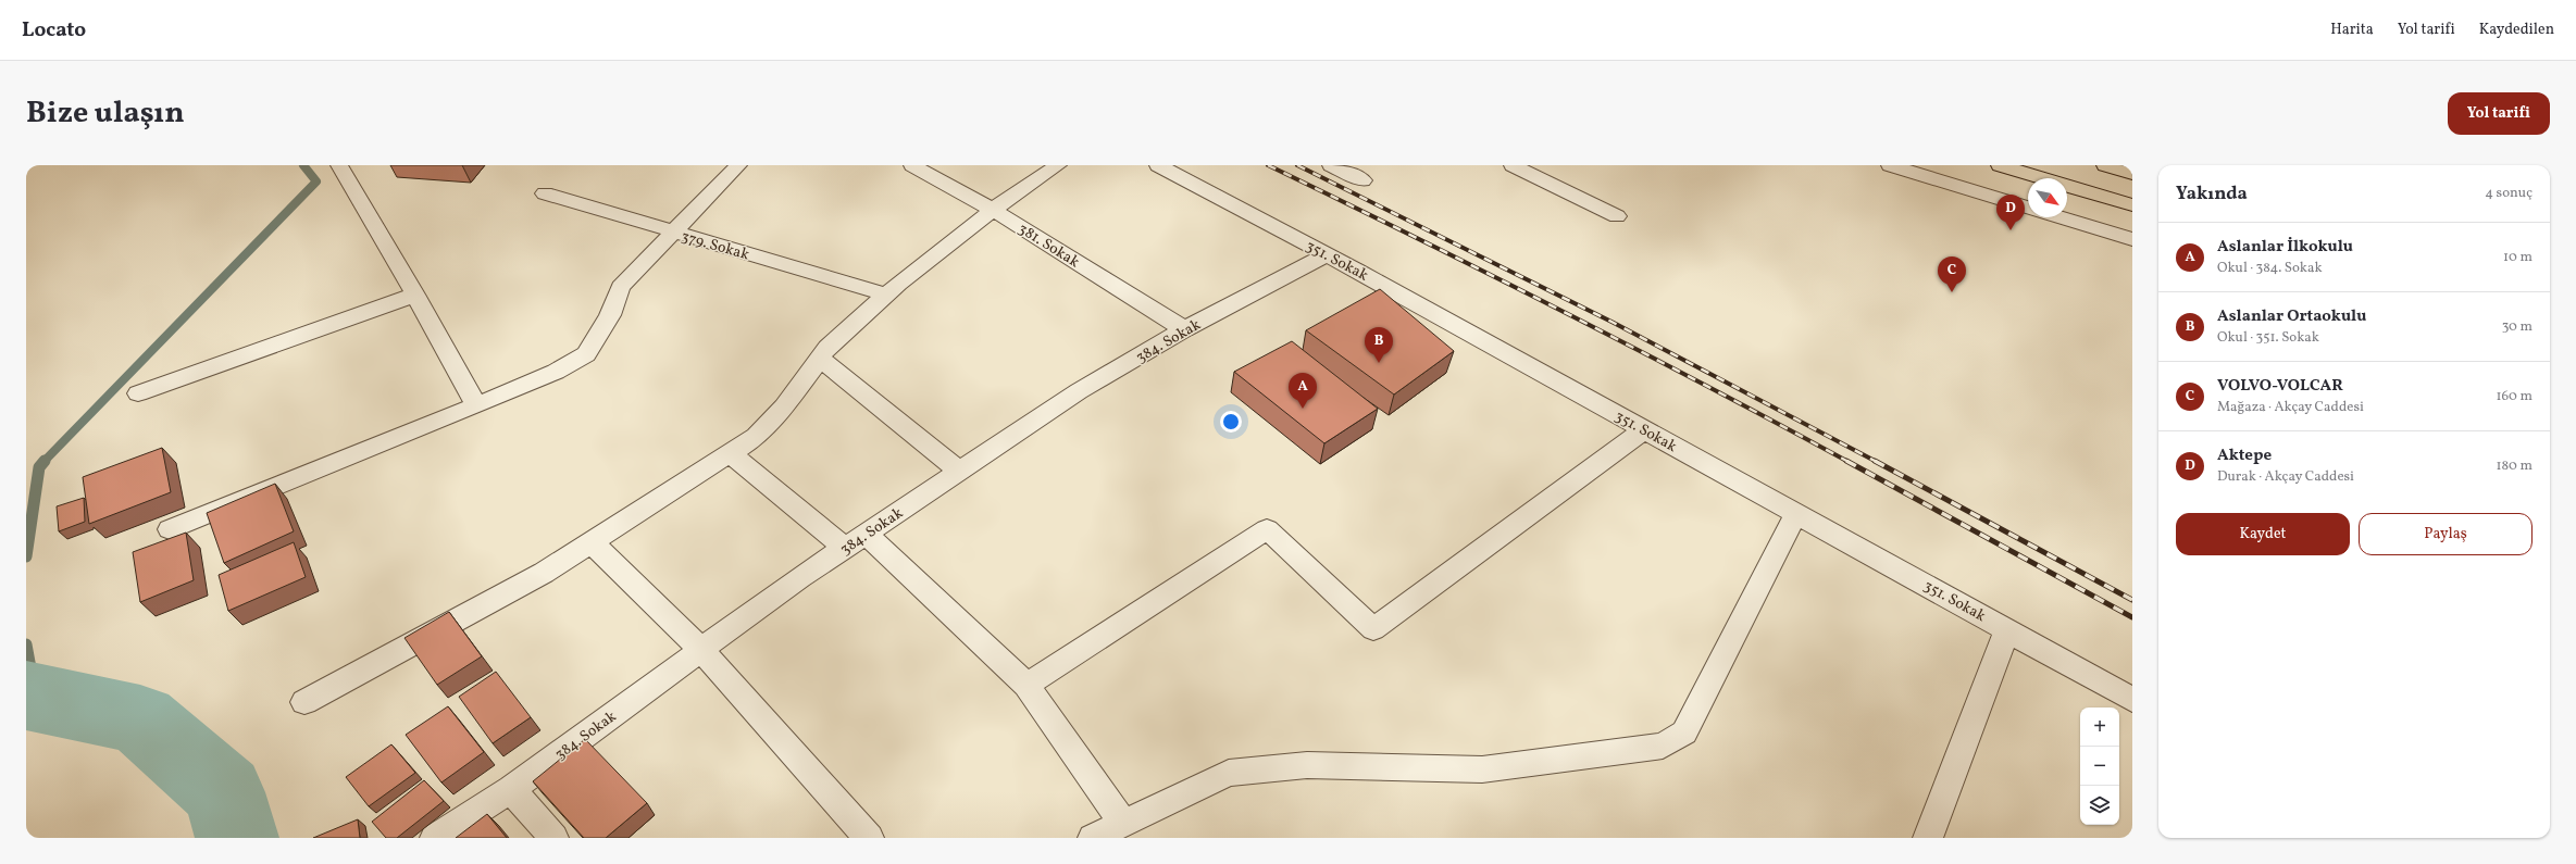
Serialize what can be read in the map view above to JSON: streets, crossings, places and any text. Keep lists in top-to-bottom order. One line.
{"streets":{"street":["379. Sokak","381. Sokak","351. Sokak","384. Sokak"]},"crossings":[["381. Sokak","384. Sokak"],["351. Sokak","384. Sokak"]],"north":"bottom right","page":{"header":"Locato","nav":["Harita","Yol tarifi","Kaydedilen"],"title":"Bize ulaşın","buttons":["Yol tarifi",["Kaydet","Paylaş"]],"heading":["Yakında","4 sonuç"],"pins":["D","C","B","A"],"list":[{"mark":"A","name":"Aslanlar İlkokulu","note":"Okul · 384. Sokak","value":"10 m"},{"mark":"B","name":"Aslanlar Ortaokulu","note":"Okul · 351. Sokak","value":"30 m"},{"mark":"C","name":"VOLVO-VOLCAR","note":"Mağaza · Akçay Caddesi","value":"160 m"},{"mark":"D","name":"Aktepe","note":"Durak · Akçay Caddesi","value":"180 m"}],"map_buttons":["+","−"]}}
